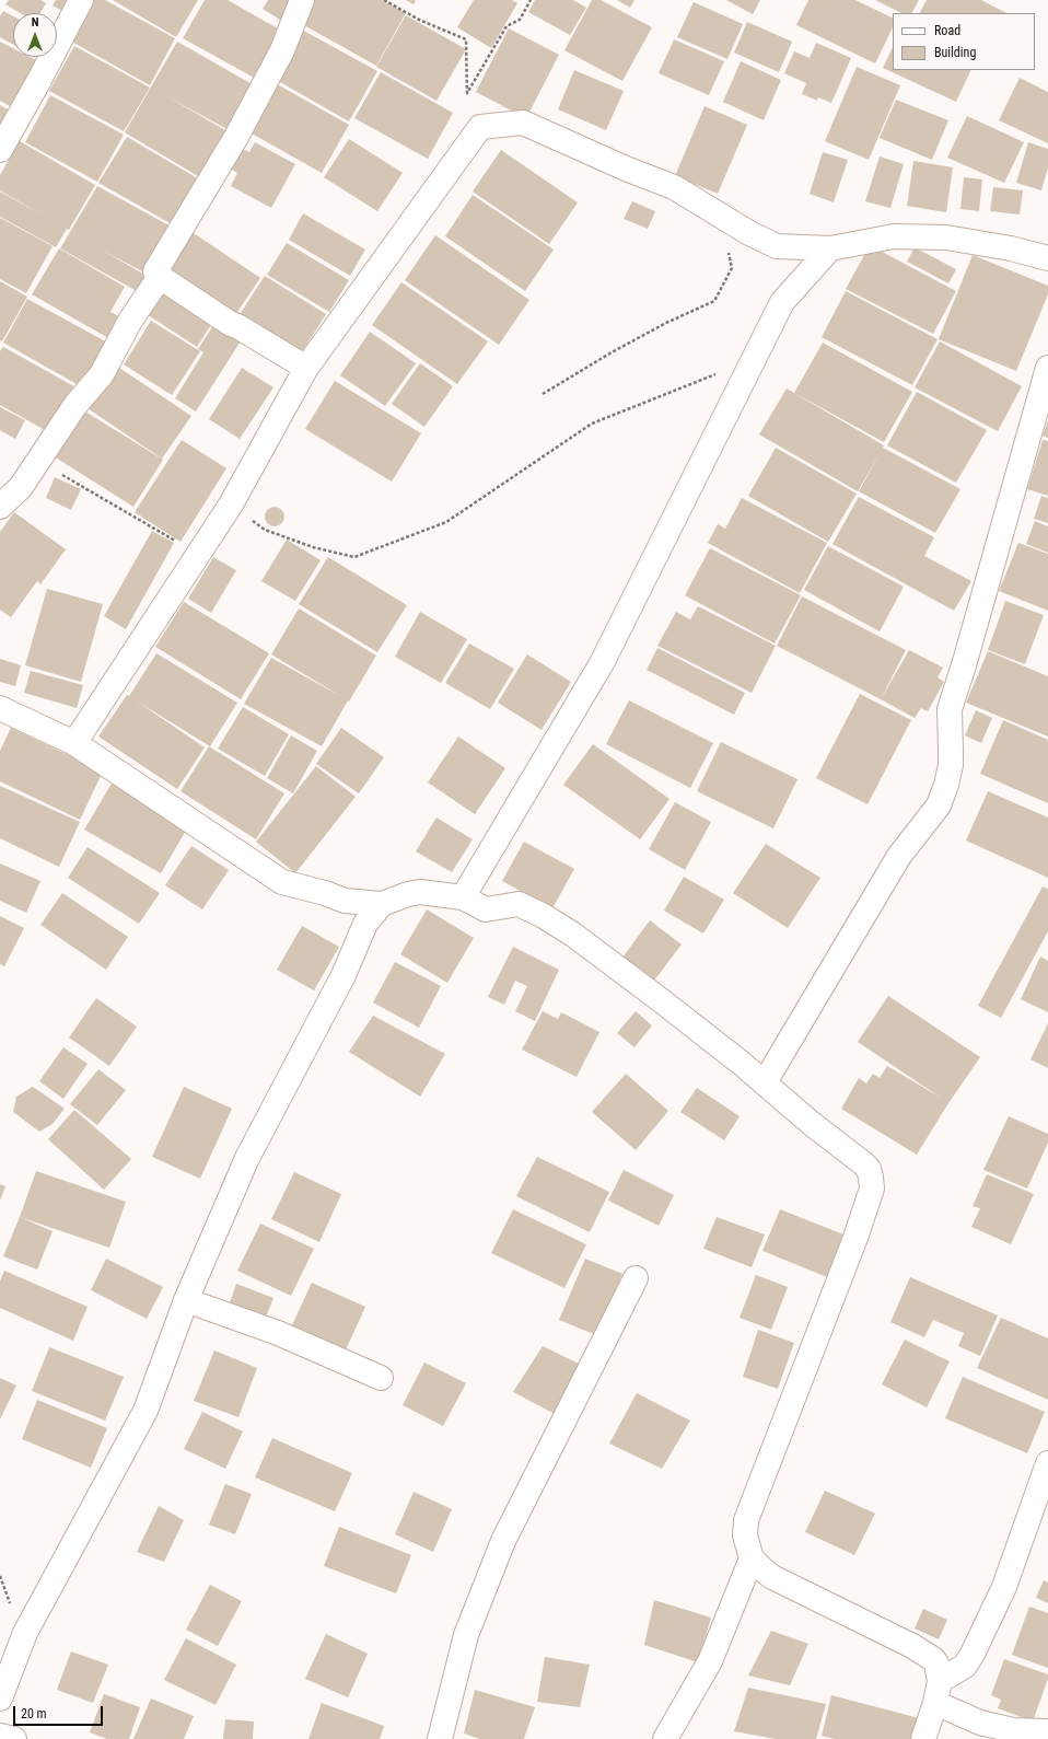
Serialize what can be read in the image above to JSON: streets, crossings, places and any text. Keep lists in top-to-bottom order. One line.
{"legend":["Road","Building"],"scale_bar":"20 m","north":"top"}
